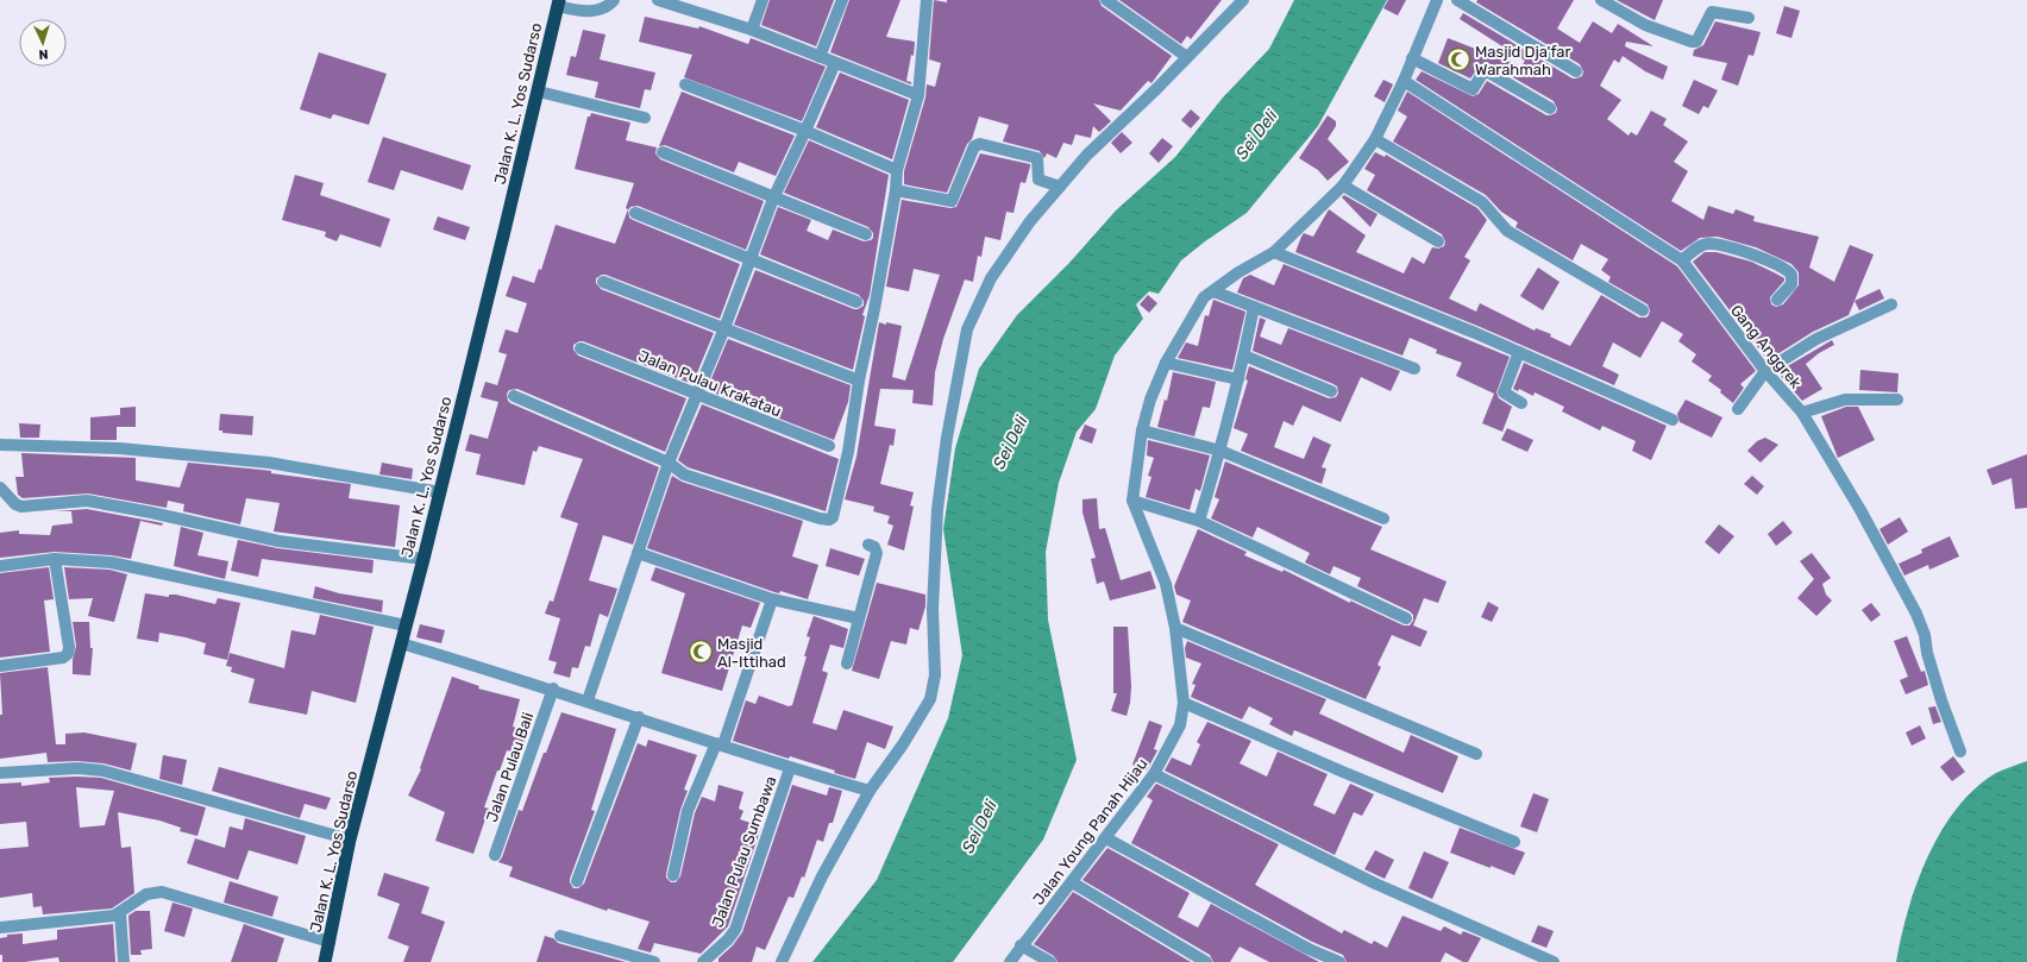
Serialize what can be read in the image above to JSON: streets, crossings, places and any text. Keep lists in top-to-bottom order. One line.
{"streets":{"highway":["Jalan K. L. Yos Sudarso"],"street":["Gang Anggrek","Jalan Pulau Krakatau","Jalan Pulau Bali","Jalan Young Panah Hijau","Jalan Pulau Sumbawa"]},"crossings":[["Gang Anggrek","Jalan Young Panah Hijau"]],"water":["Sei Deli"],"places":{"mosque":["Masjid Dja'far Warahmah","Masjid Al-Ittihad"]},"north":"bottom"}
